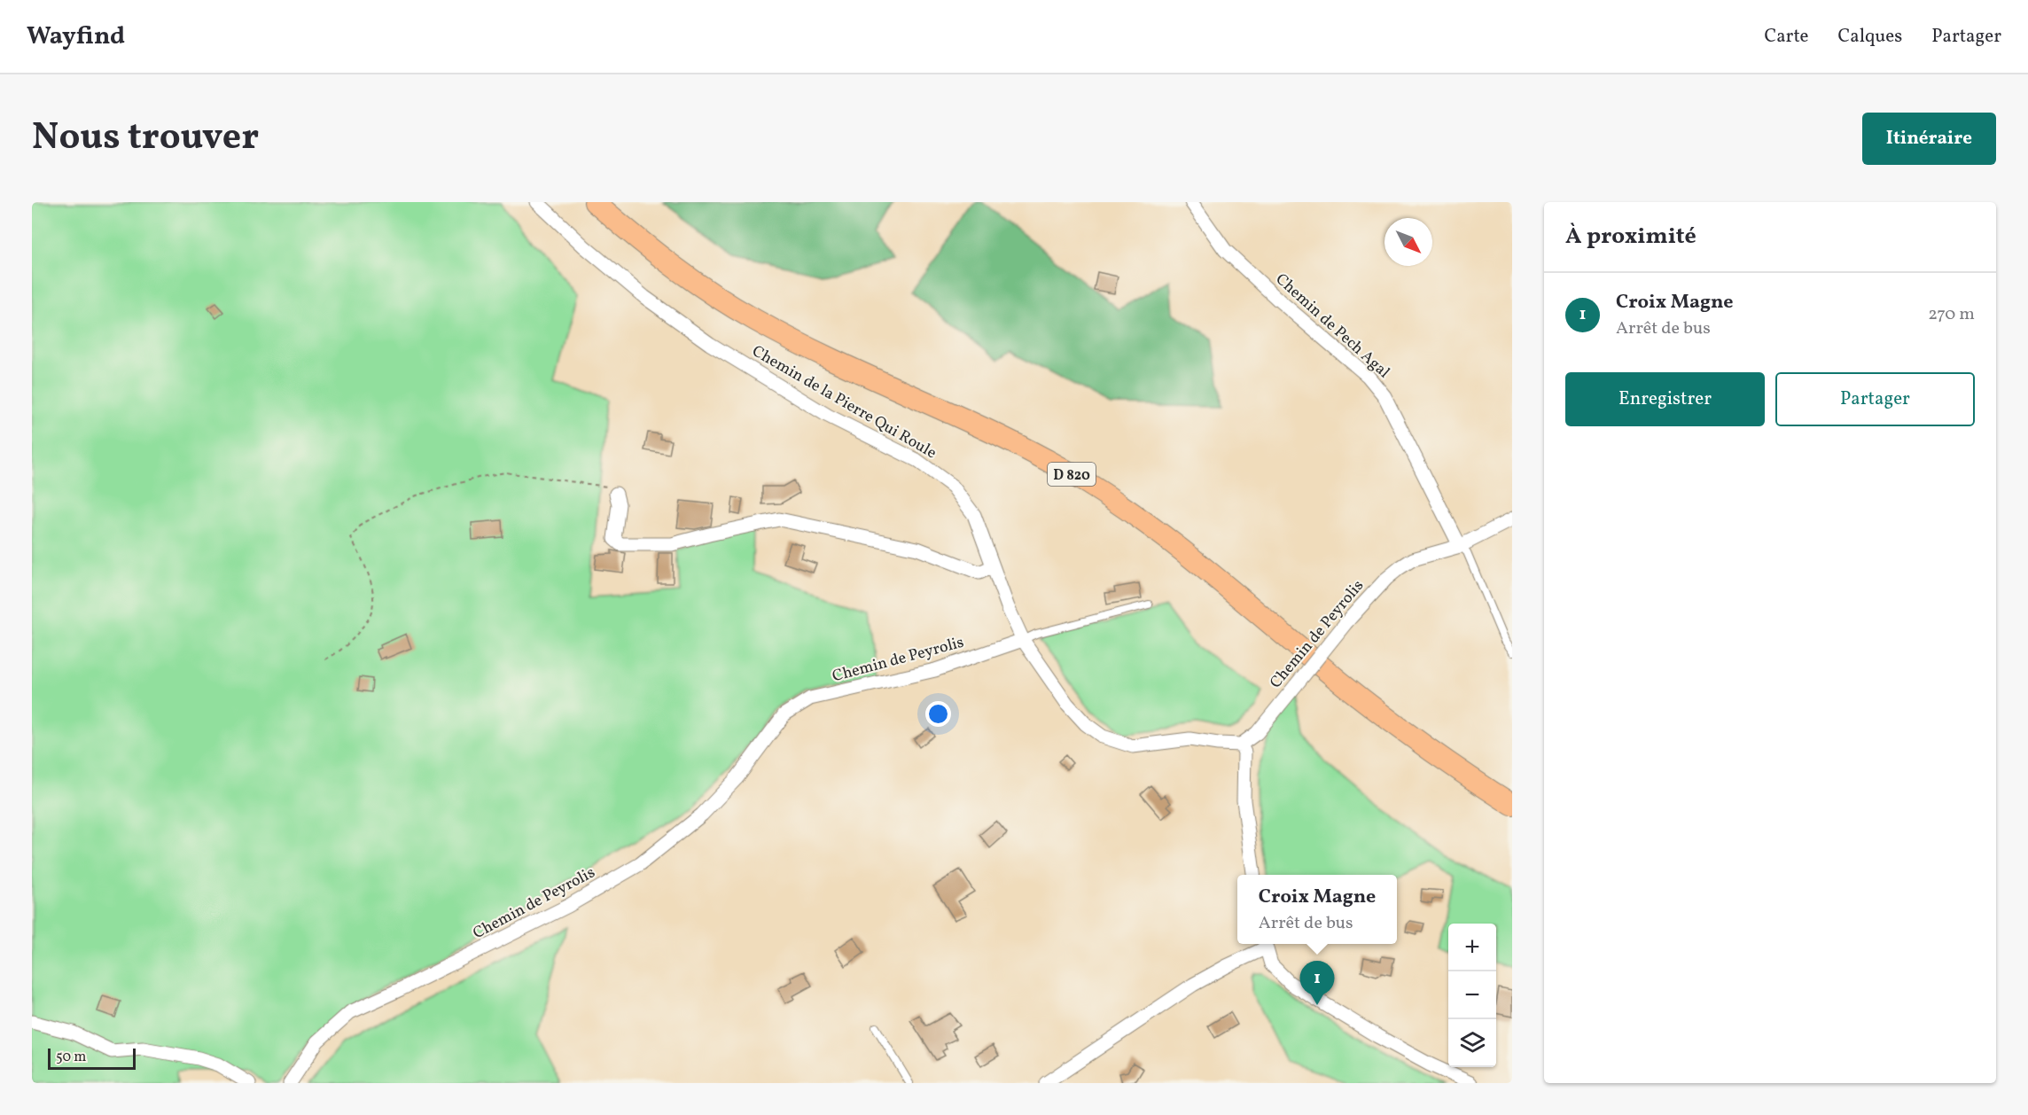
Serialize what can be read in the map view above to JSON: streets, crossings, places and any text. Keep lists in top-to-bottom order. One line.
{"streets":{"main road":["D 820"],"street":["Chemin de Pech Agal","Chemin de la Pierre Qui Roule","Chemin de Peyrolis"]},"crossings":[["Chemin de Pech Agal","Chemin de Peyrolis"],["Chemin de la Pierre Qui Roule","Chemin de Peyrolis"]],"scale_bar":"50 m","north":"bottom right","page":{"header":"Wayfind","nav":["Carte","Calques","Partager"],"title":"Nous trouver","buttons":["Itinéraire",["Enregistrer","Partager"]],"heading":"À proximité","list":[{"mark":"1","name":"Croix Magne","note":"Arrêt de bus","value":"270 m"}],"popup":["Croix Magne","Arrêt de bus"],"map_buttons":["+","−"],"pins":"1","scale":"50 m"}}
